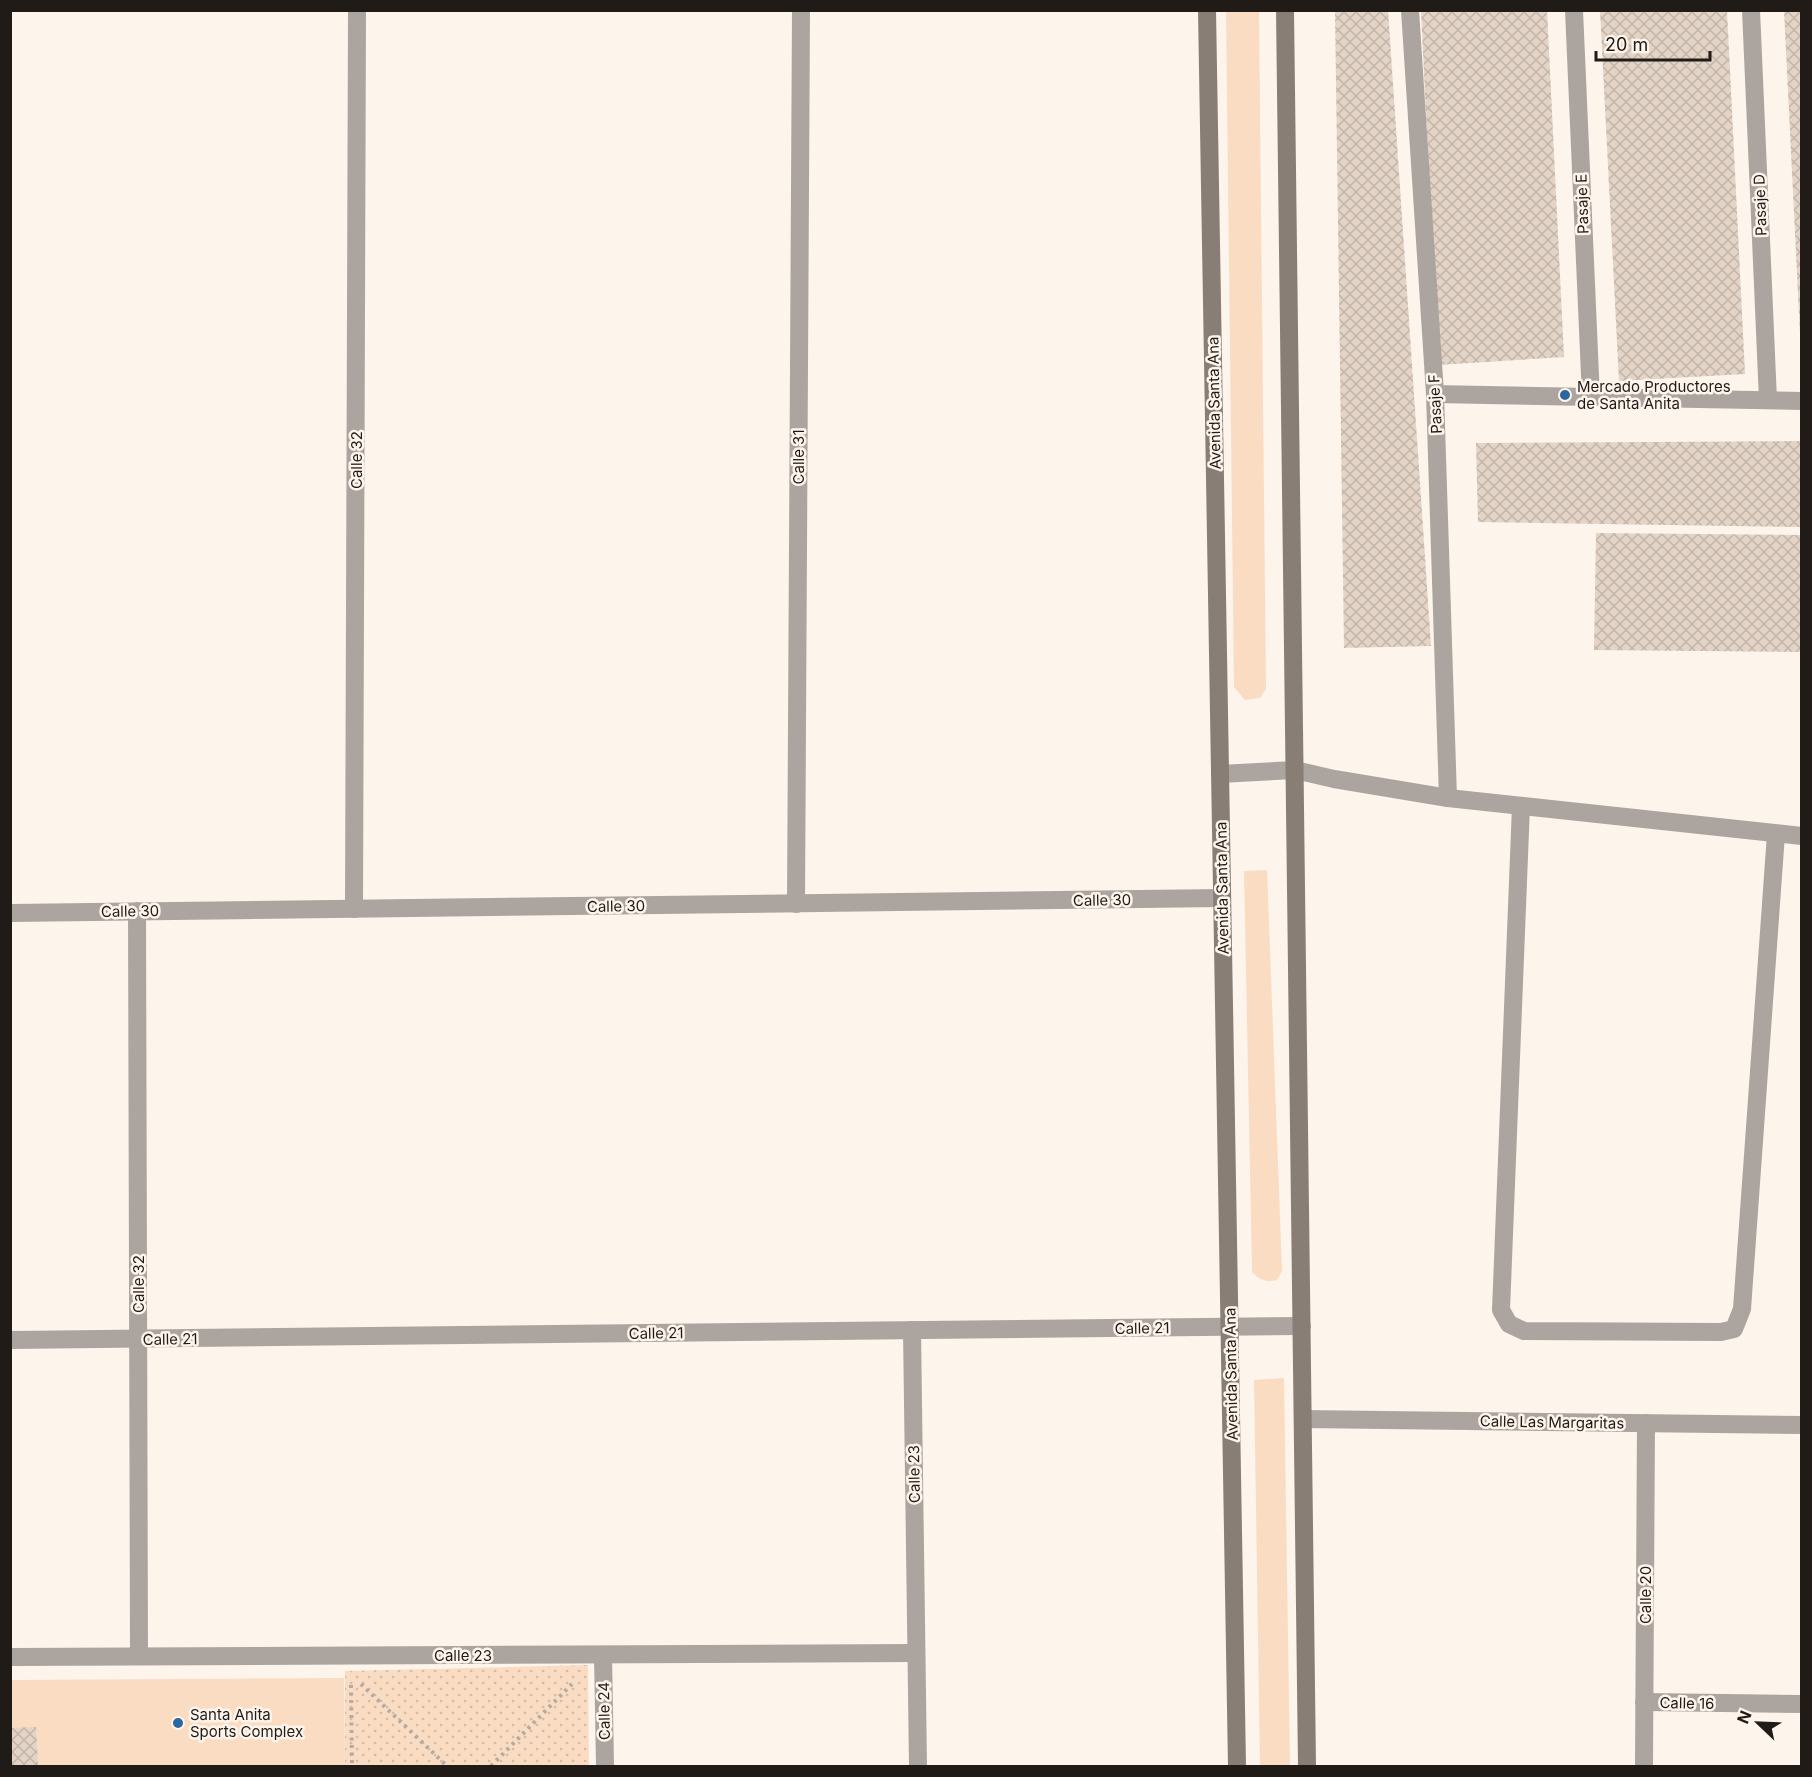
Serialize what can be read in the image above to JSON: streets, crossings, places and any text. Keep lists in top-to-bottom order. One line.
{"streets":{"street":["Pasaje E","Pasaje D","Avenida Santa Ana","Pasaje F","Calle 31","Calle 32","Calle 30","Calle 21","Calle Las Margaritas","Calle 23","Calle 20","Calle 16","Calle 24"]},"crossings":[["Avenida Santa Ana","Calle 30"],["Avenida Santa Ana","Calle 21"],["Calle 31","Calle 30"],["Calle 32","Calle 30"],["Calle 32","Calle 21"],["Calle 32","Calle 23"],["Calle 21","Calle 23"],["Calle Las Margaritas","Calle 20"],["Calle 23","Calle 24"],["Calle 20","Calle 16"]],"places":["Mercado Productores de Santa Anita","Santa Anita Sports Complex"],"scale_bar":"20 m","north":"top left"}
